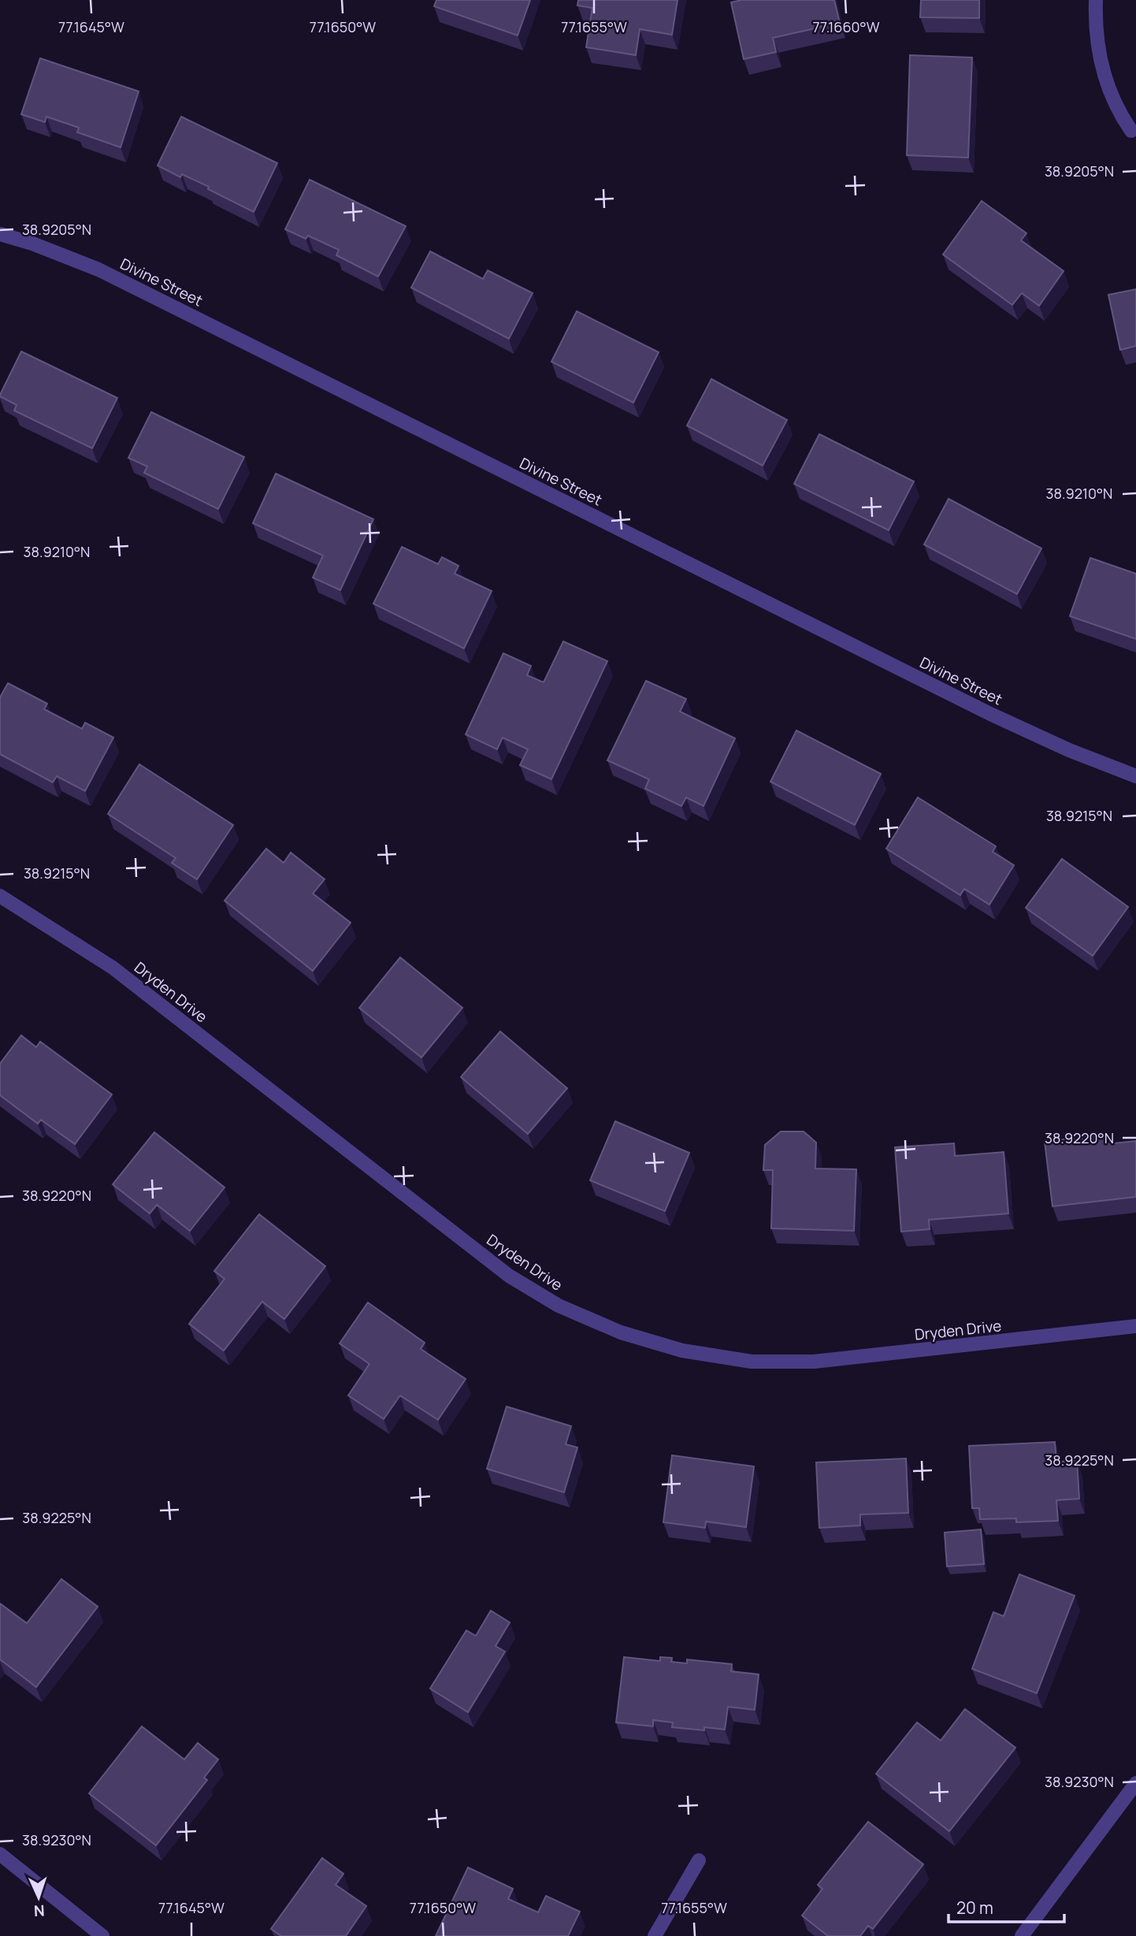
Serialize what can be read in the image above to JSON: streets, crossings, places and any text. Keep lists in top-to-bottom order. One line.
{"streets":{"street":["Divine Street","Dryden Drive"]},"scale_bar":"20 m","north":"bottom","coordinates":["77.1645°W","77.1650°W","77.1655°W","77.1660°W","38.9205°N","38.9210°N","38.9215°N","38.9220°N","38.9225°N","38.9230°N"]}
